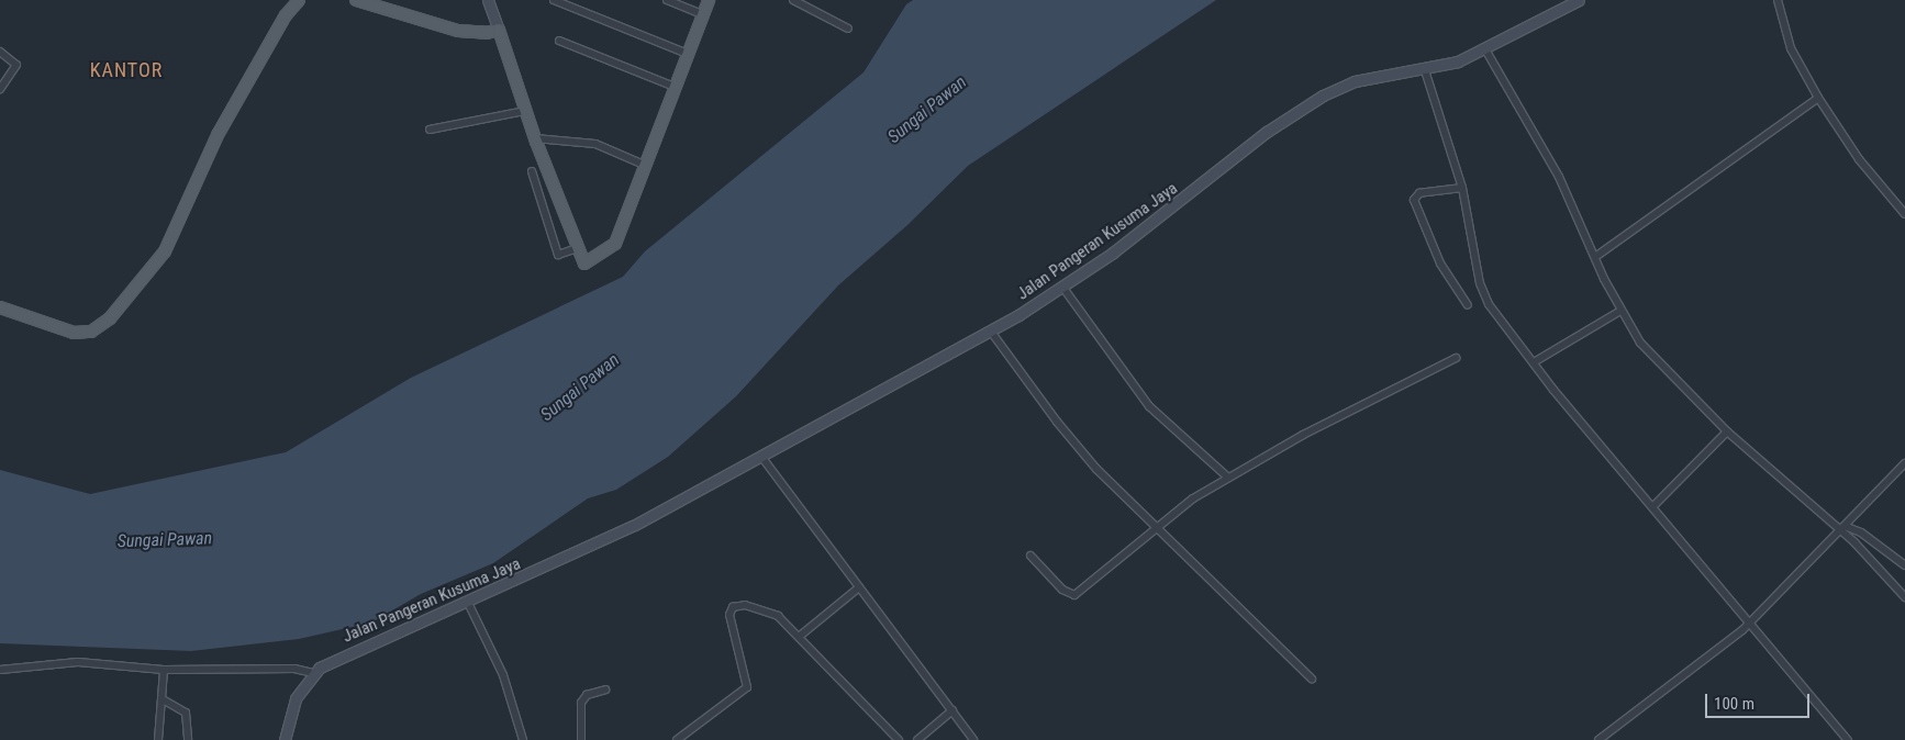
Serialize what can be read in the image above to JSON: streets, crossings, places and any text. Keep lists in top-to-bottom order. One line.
{"streets":{"street":["Jalan Pangeran Kusuma Jaya"]},"districts":["KANTOR"],"water":["Sungai Pawan"],"scale_bar":"100 m"}
